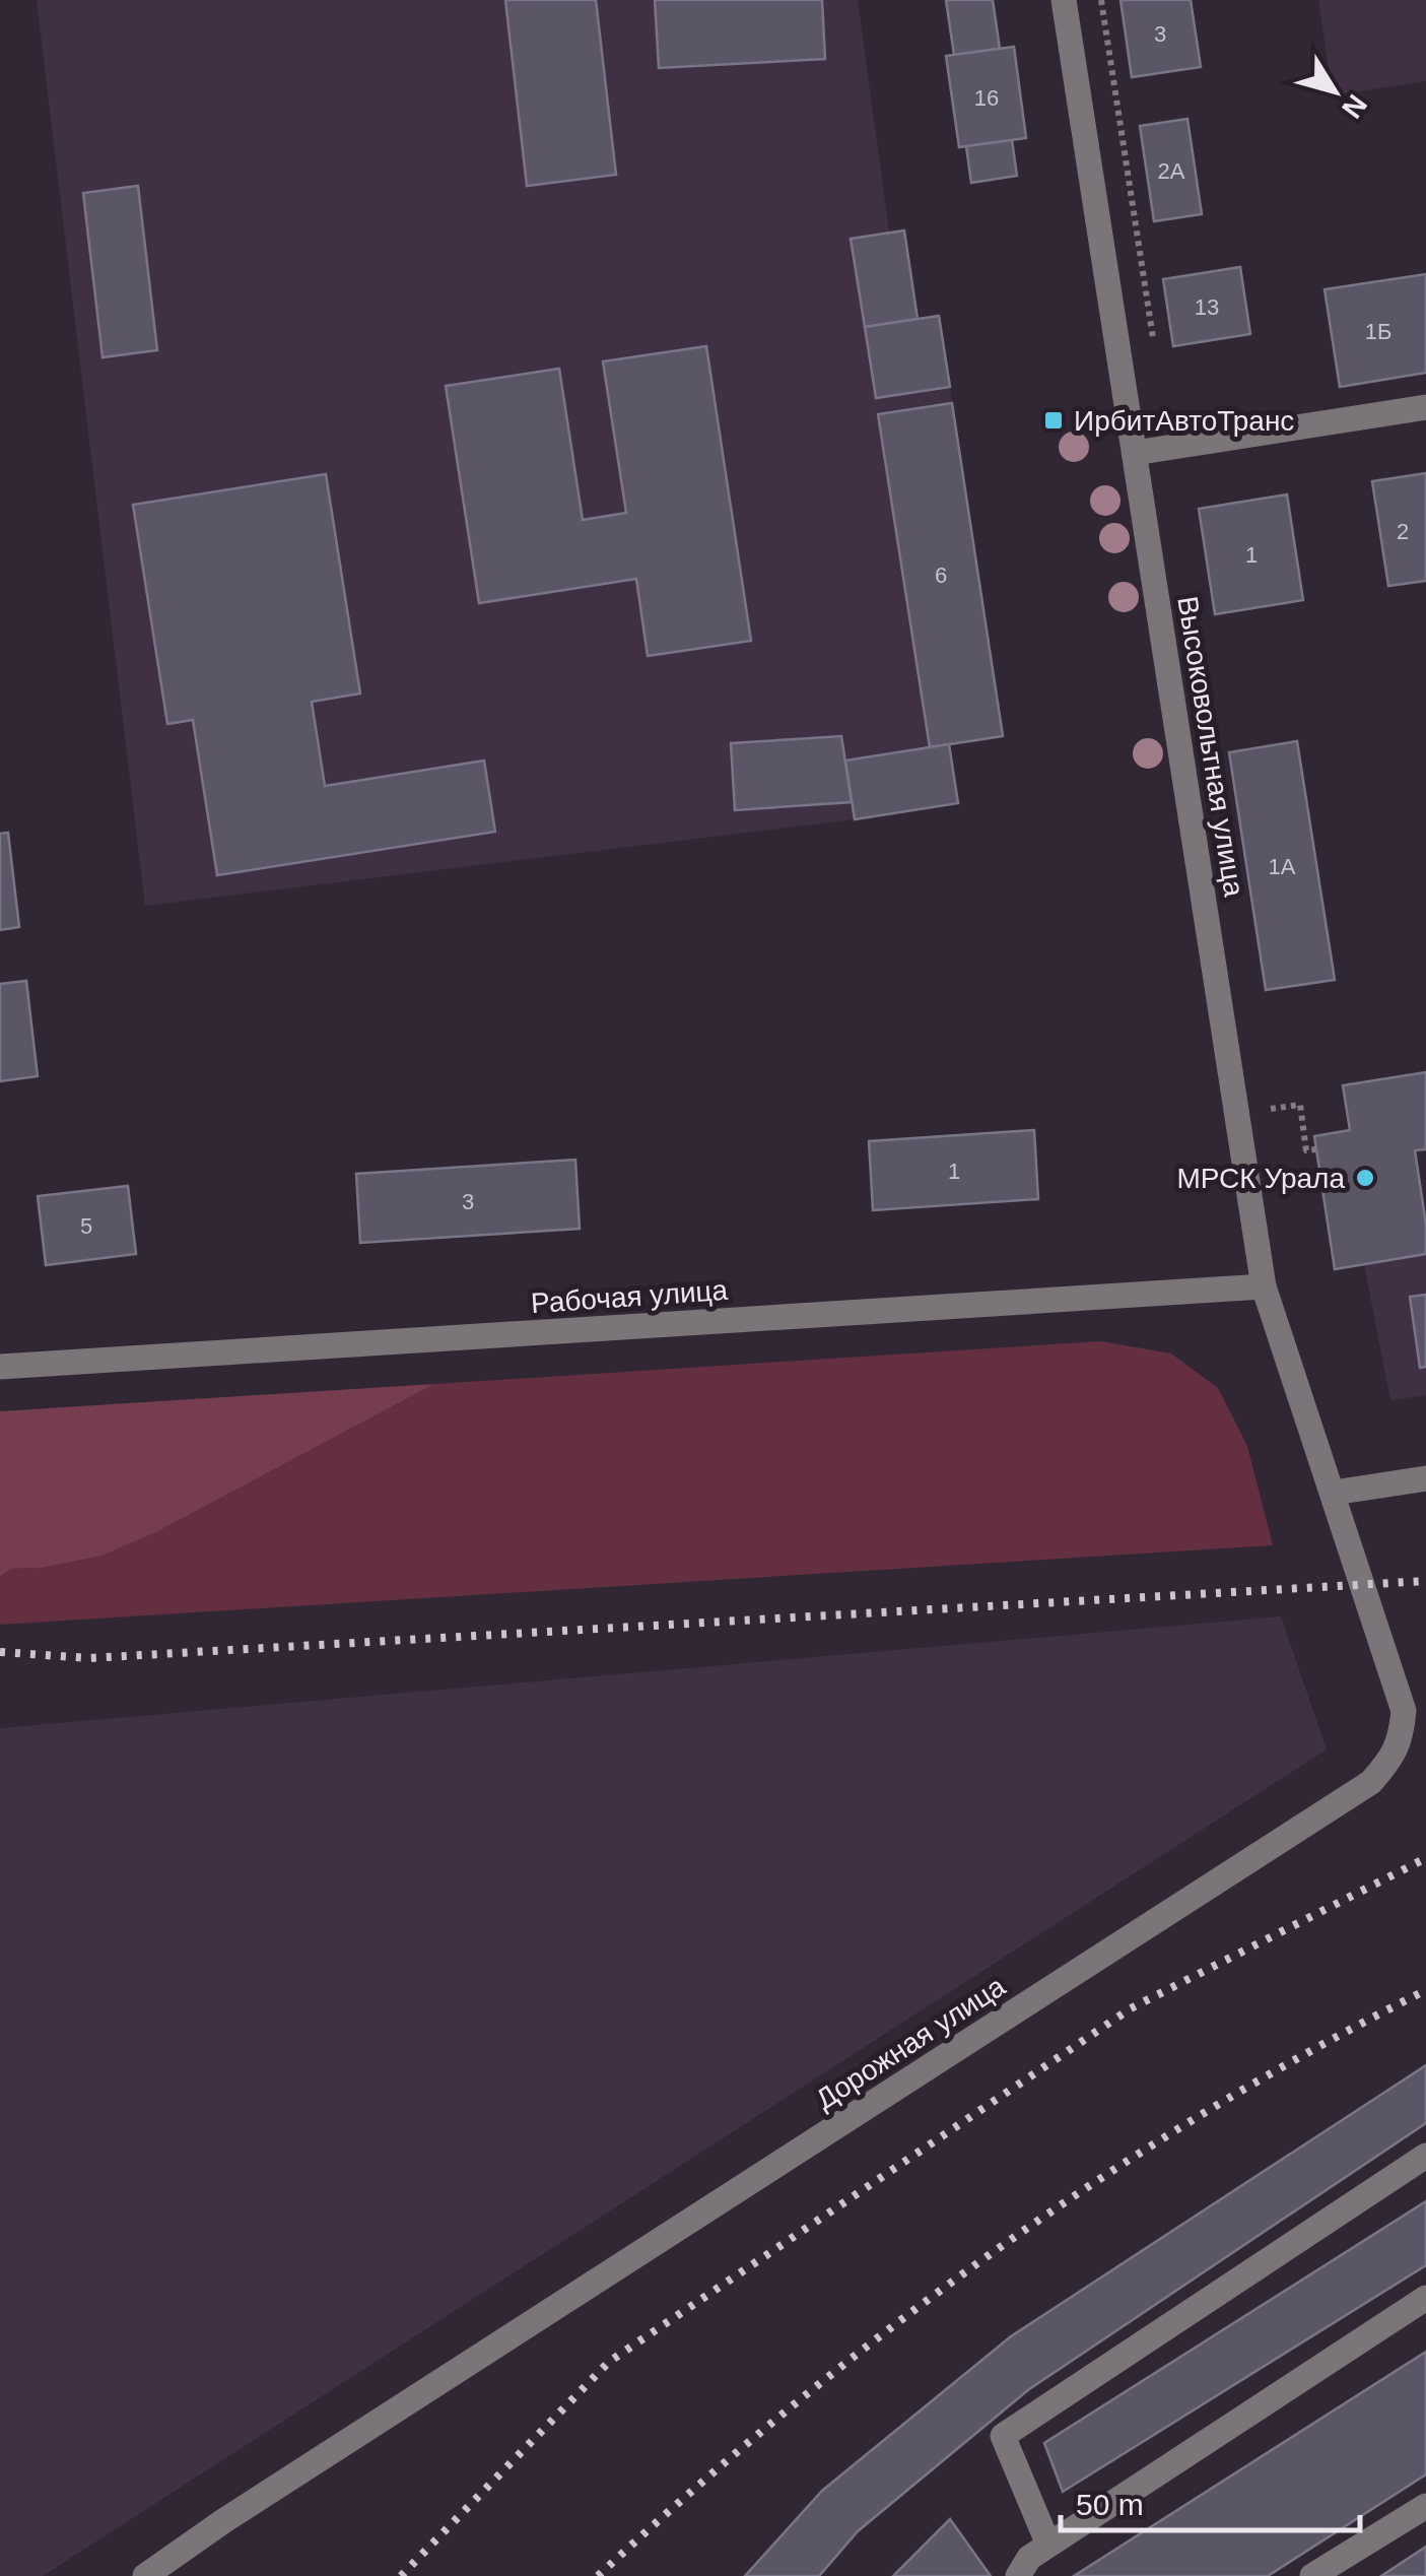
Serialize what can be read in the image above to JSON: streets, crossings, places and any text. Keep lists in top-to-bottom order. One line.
{"streets":{"street":["Высоковольтная улица","Рабочая улица","Дорожная улица"]},"crossings":[["Высоковольтная улица","Рабочая улица"],["Высоковольтная улица","Дорожная улица"]],"places":{"transit":["ИрбитАвтоТранс"],"other":["МРСК Урала"]},"house_numbers":["3","16","2А","13","1Б","2","1","6","1А","1","3","5"],"scale_bar":"50 m","north":"bottom right"}
